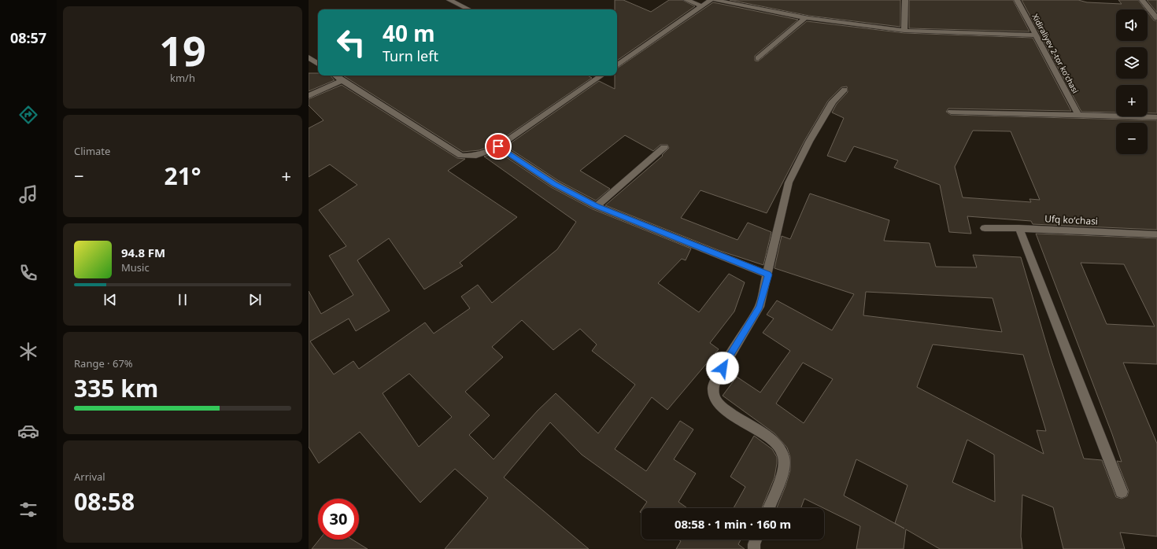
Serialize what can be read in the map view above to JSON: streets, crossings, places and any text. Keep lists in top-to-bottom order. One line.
{"streets":{"street":["Xidiraliyev 2-tor koʻchasi","Ufq koʻchasi"]},"page":{"tabs":"08:57","tile":[["19","km/h"],"Climate",["Range · 67%","335 km"],["Arrival","08:58"]],"map_buttons":["+","−"],"turn":["40 m","Turn left"],"heat":["−","21°","+"],"song":["94.8 FM","Music"],"limit":"30","trip":"08:58 · 1 min · 160 m"}}
